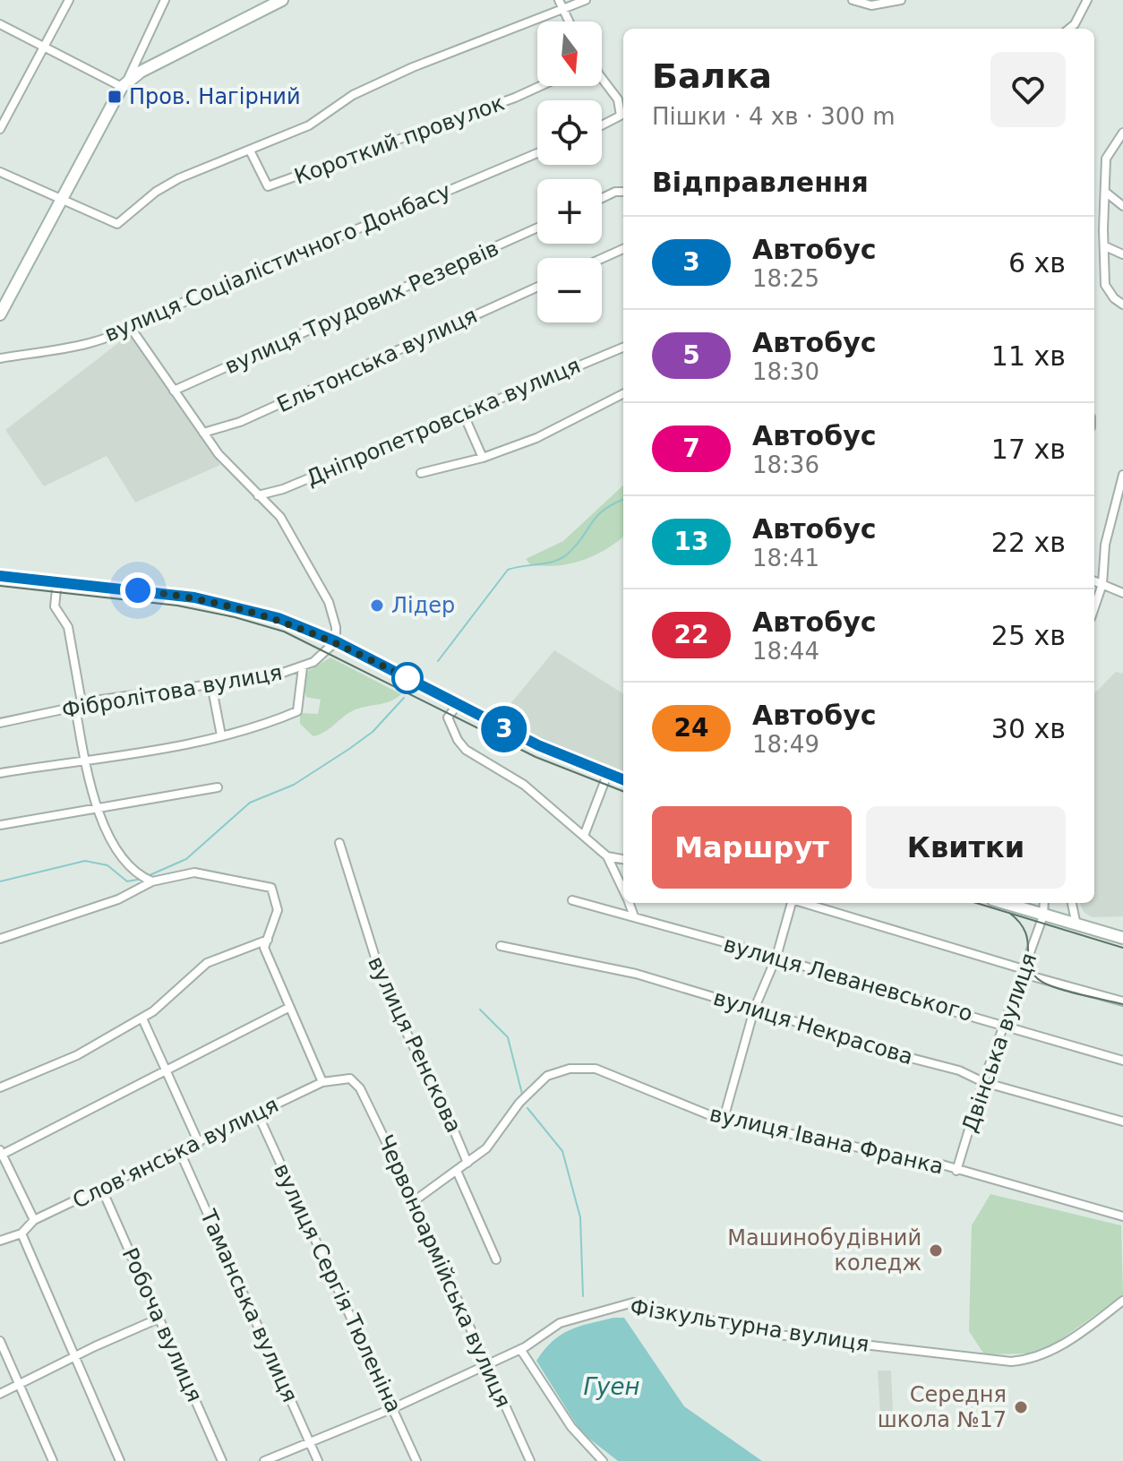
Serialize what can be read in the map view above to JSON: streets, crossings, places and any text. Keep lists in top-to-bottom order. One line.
{"streets":{"street":["Короткий провулок","вулиця Соціалістичного Донбасу","вулиця Трудових Резервів","Ельтонська вулиця","Дніпропетровська вулиця","Фібролітова вулиця","вулиця Леваневського","вулиця Некрасова","Двінська вулиця","вулиця Ренскова","вулиця Івана Франка","Слов'янська вулиця","Червоноармійська вулиця","вулиця Сергія Тюленіна","Таманська вулиця","Робоча вулиця","Фізкультурна вулиця"]},"crossings":[["вулиця Леваневського","Двінська вулиця"],["вулиця Некрасова","Двінська вулиця"],["Двінська вулиця","вулиця Івана Франка"],["вулиця Ренскова","вулиця Івана Франка"],["вулиця Івана Франка","Червоноармійська вулиця"],["Слов'янська вулиця","Червоноармійська вулиця"],["Слов'янська вулиця","вулиця Сергія Тюленіна"],["Слов'янська вулиця","Таманська вулиця"],["Слов'янська вулиця","Робоча вулиця"],["Червоноармійська вулиця","Фізкультурна вулиця"],["вулиця Сергія Тюленіна","Фізкультурна вулиця"],["Таманська вулиця","Фізкультурна вулиця"]],"water":["Гуен"],"places":{"transit":["Пров. Нагірний"],"other":["Лідер","Машинобудівний коледж","Середня школа №17"]},"lines":["bus line 3"],"north":"bottom","page":{"on_map":"3","map_buttons":["+","−"],"heading":[["Балка","Пішки · 4 хв · 300 m"],"Відправлення"],"list":[{"mark":"3","name":"Автобус","note":"18:25","value":"6 хв"},{"mark":"5","name":"Автобус","note":"18:30","value":"11 хв"},{"mark":"7","name":"Автобус","note":"18:36","value":"17 хв"},{"mark":"13","name":"Автобус","note":"18:41","value":"22 хв"},{"mark":"22","name":"Автобус","note":"18:44","value":"25 хв"},{"mark":"24","name":"Автобус","note":"18:49","value":"30 хв"}],"buttons":["Маршрут","Квитки"]}}
